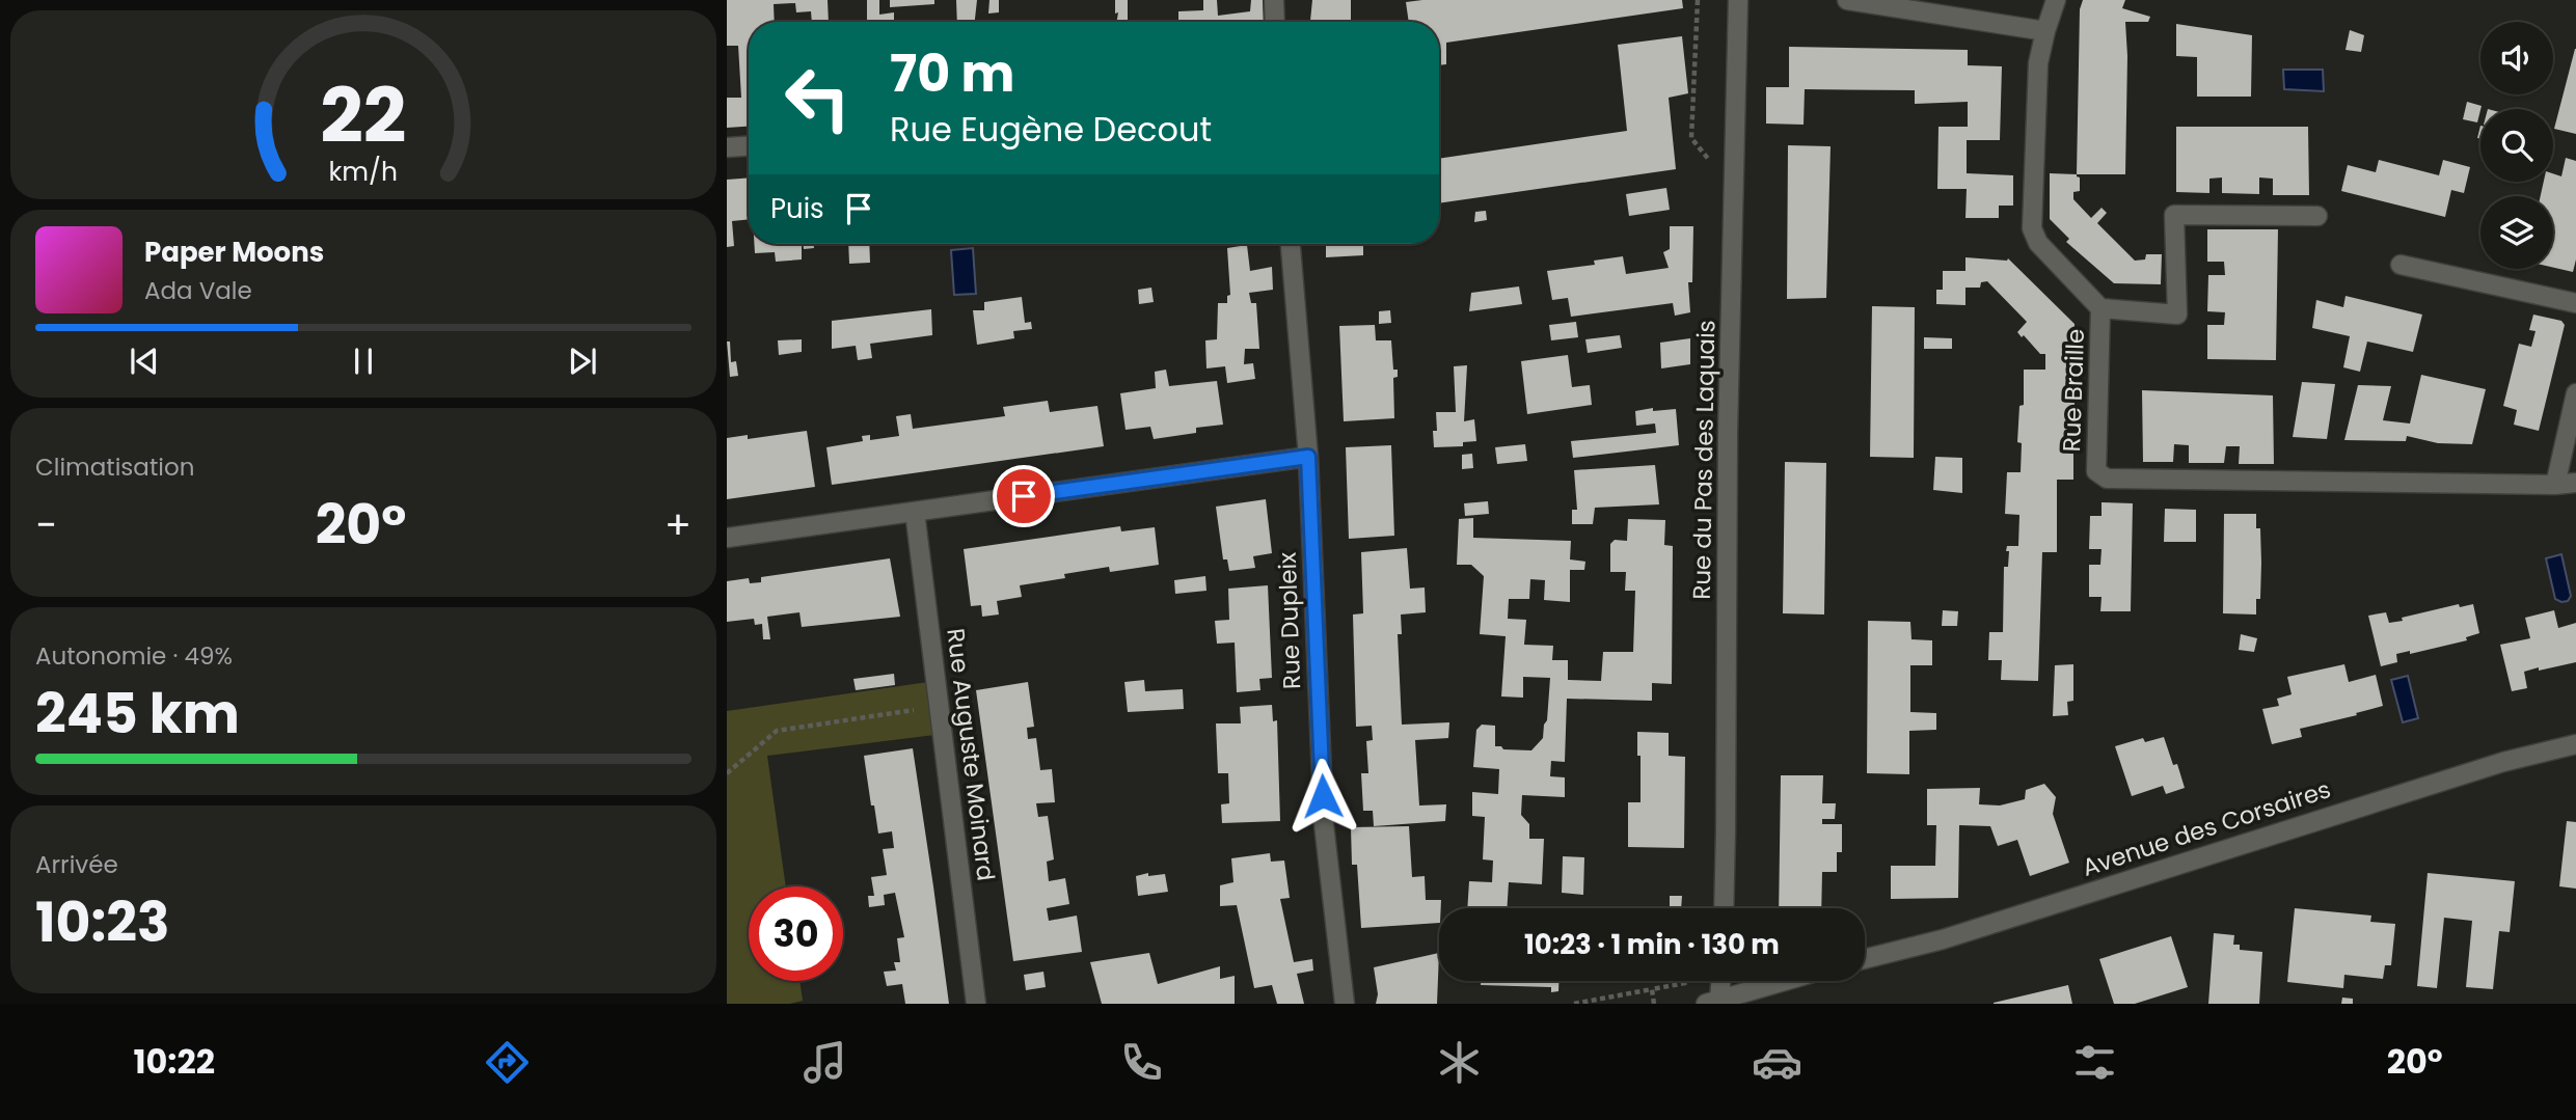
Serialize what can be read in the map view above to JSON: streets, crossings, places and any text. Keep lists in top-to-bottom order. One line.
{"streets":{"street":["Rue Braille","Rue du Pas des Laquais","Rue Dupleix","Rue Auguste Moinard","Avenue des Corsaires"]},"page":{"turn":["70 m","Rue Eugène Decout"],"then":"Puis","song":["Paper Moons","Ada Vale"],"tile":["Climatisation",["Autonomie · 49%","245 km"],["Arrivée","10:23"]],"heat":["−","20°","+"],"limit":"30","trip":"10:23 · 1 min · 130 m","tabs":["10:22","20°"],"gauge":["22","km/h"]}}
